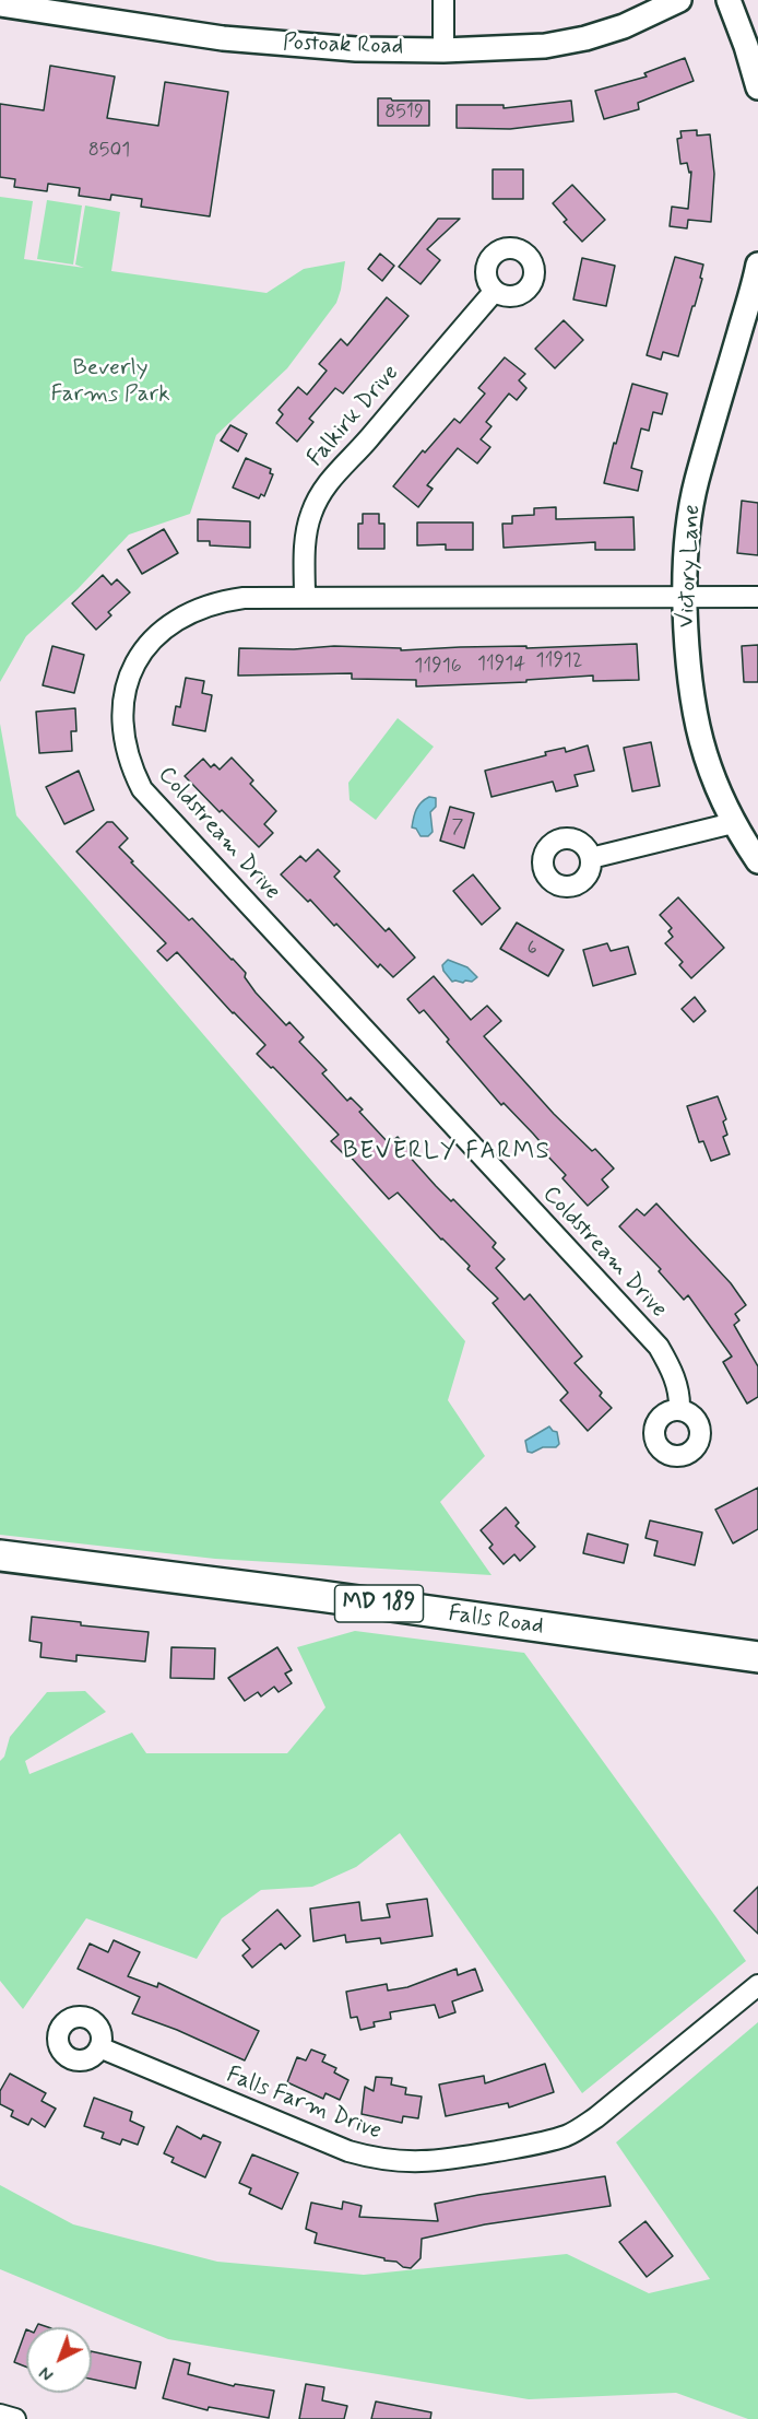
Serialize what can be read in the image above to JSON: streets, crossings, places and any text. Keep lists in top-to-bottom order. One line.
{"streets":{"main road":["MD 189","Falls Road"],"street":["Postoak Road","Falkirk Drive","Victory Lane","Coldstream Drive","Falls Farm Drive"]},"crossings":[["Falkirk Drive","Coldstream Drive"],["Victory Lane","Coldstream Drive"]],"districts":["BEVERLY FARMS"],"parks":["Beverly Farms Park"],"house_numbers":["8519","8501","11912","11914","11916","7","6"],"north":"bottom left"}
